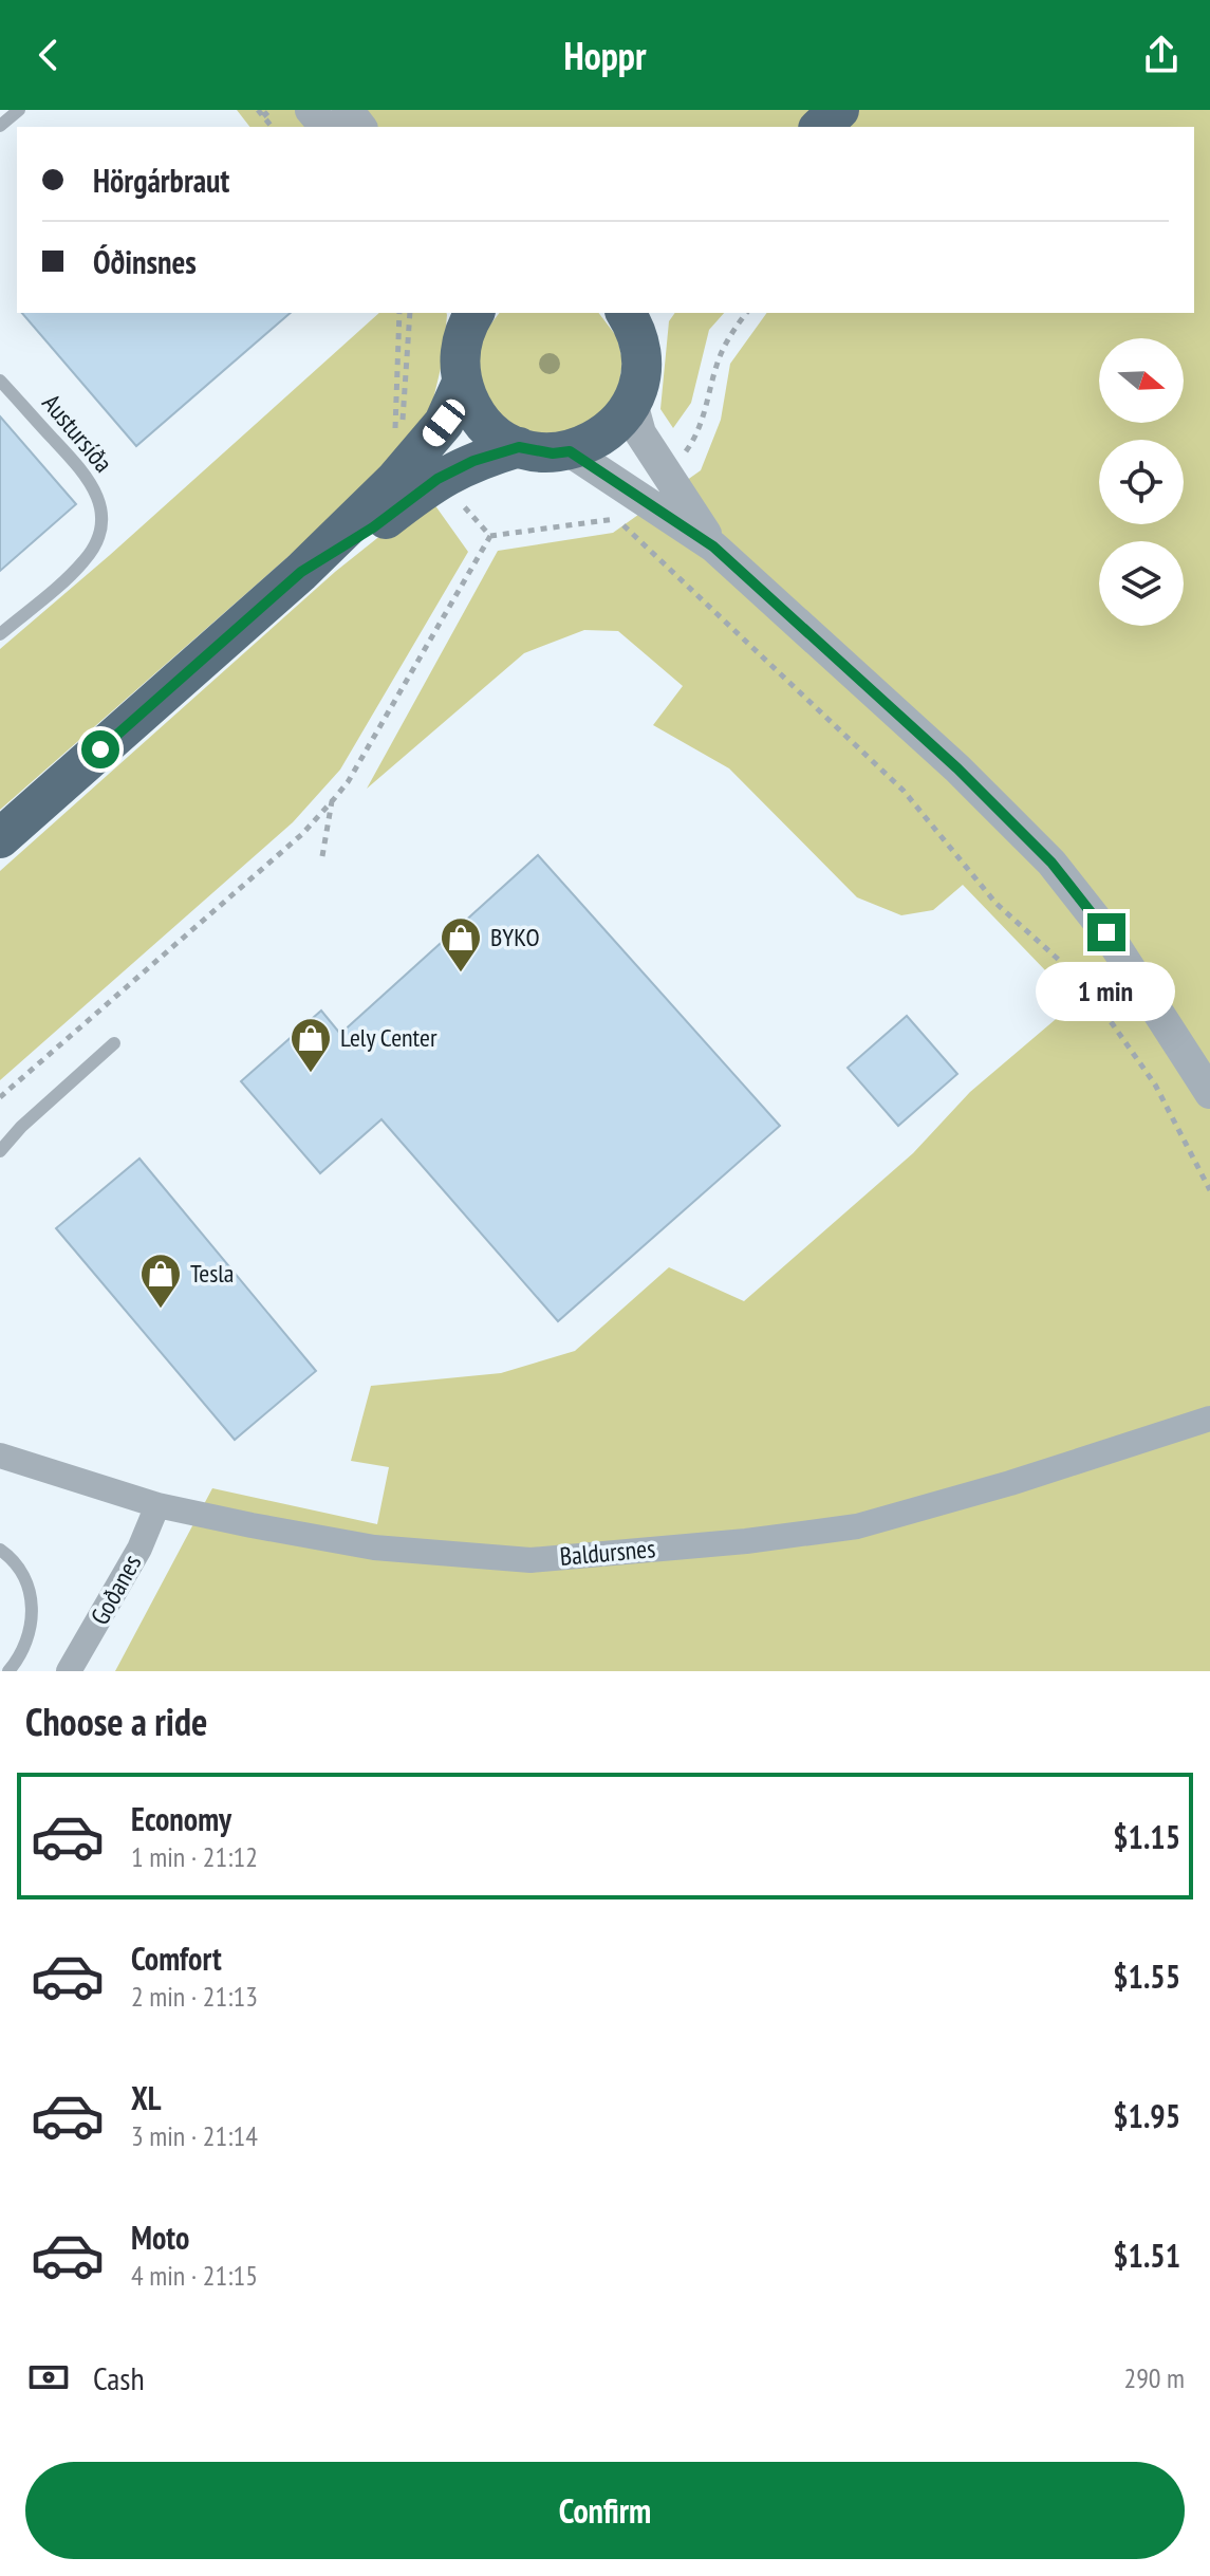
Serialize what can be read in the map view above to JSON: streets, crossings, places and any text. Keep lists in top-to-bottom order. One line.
{"streets":{"street":["Baldursnes","Goðanes"],"lane":["Austursíða"]},"crossings":[["Baldursnes","Goðanes"]],"places":{"shop":["BYKO","Lely Center","Tesla"]},"north":"right","page":{"header":"Hoppr","banner":["Hörgárbraut","Óðinsnes"],"bubble":"1 min","heading":"Choose a ride","list":[{"name":"Economy","note":"1 min · 21:12","value":"$1.15"},{"name":"Comfort","note":"2 min · 21:13","value":"$1.55"},{"name":"XL","note":"3 min · 21:14","value":"$1.95"},{"name":"Moto","note":"4 min · 21:15","value":"$1.51"}],"pay":["Cash","290 m"],"buttons":"Confirm"}}
